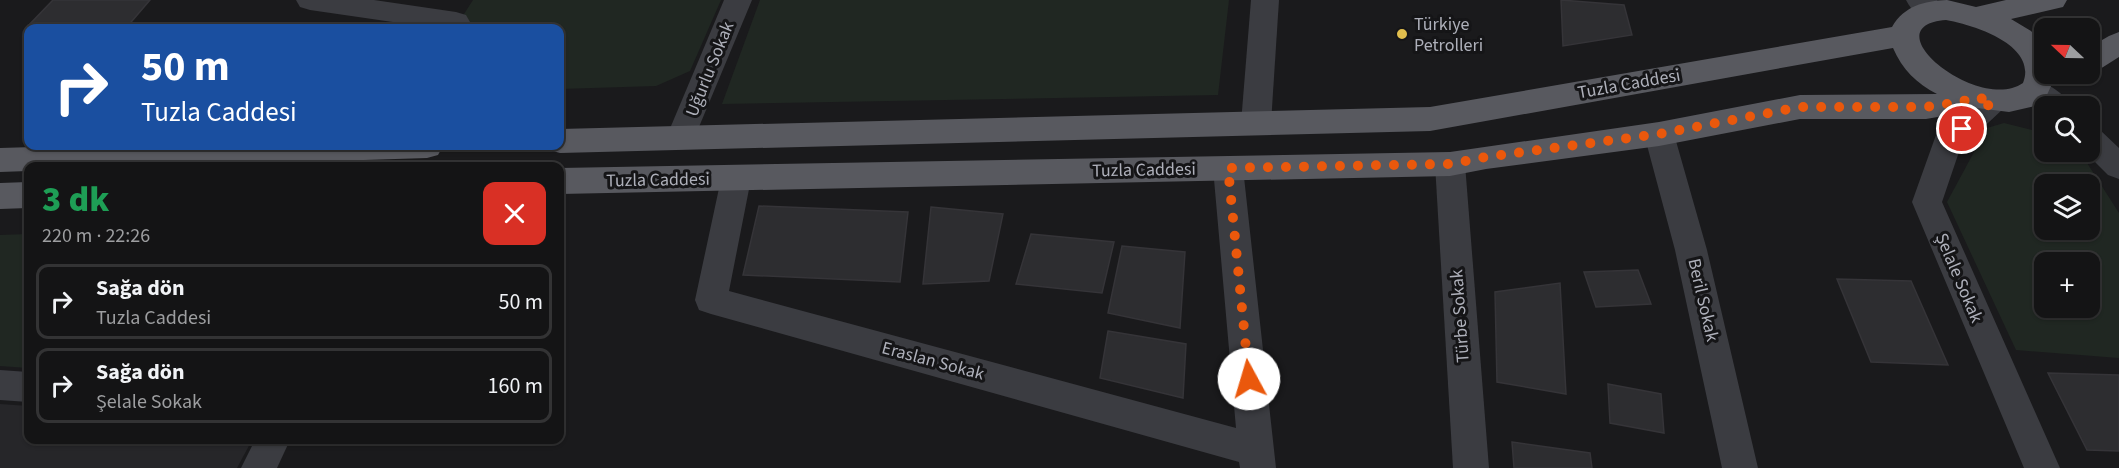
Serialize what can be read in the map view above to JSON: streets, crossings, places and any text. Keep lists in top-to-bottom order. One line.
{"streets":{"main road":["Tuzla Caddesi"],"street":["Uğurlu Sokak","Şelale Sokak","Beril Sokak","Türbe Sokak","Eraslan Sokak"]},"crossings":[["Uğurlu Sokak","Tuzla Caddesi"],["Tuzla Caddesi","Şelale Sokak"],["Tuzla Caddesi","Beril Sokak"],["Tuzla Caddesi","Türbe Sokak"],["Tuzla Caddesi","Eraslan Sokak"]],"places":["Türkiye Petrolleri"],"north":"left","page":{"map_buttons":"+","turn":["50 m","Tuzla Caddesi"],"heading":["3 dk","220 m · 22:26"],"list":[{"name":"Sağa dön","note":"Tuzla Caddesi","value":"50 m"},{"name":"Sağa dön","note":"Şelale Sokak","value":"160 m"}]}}
